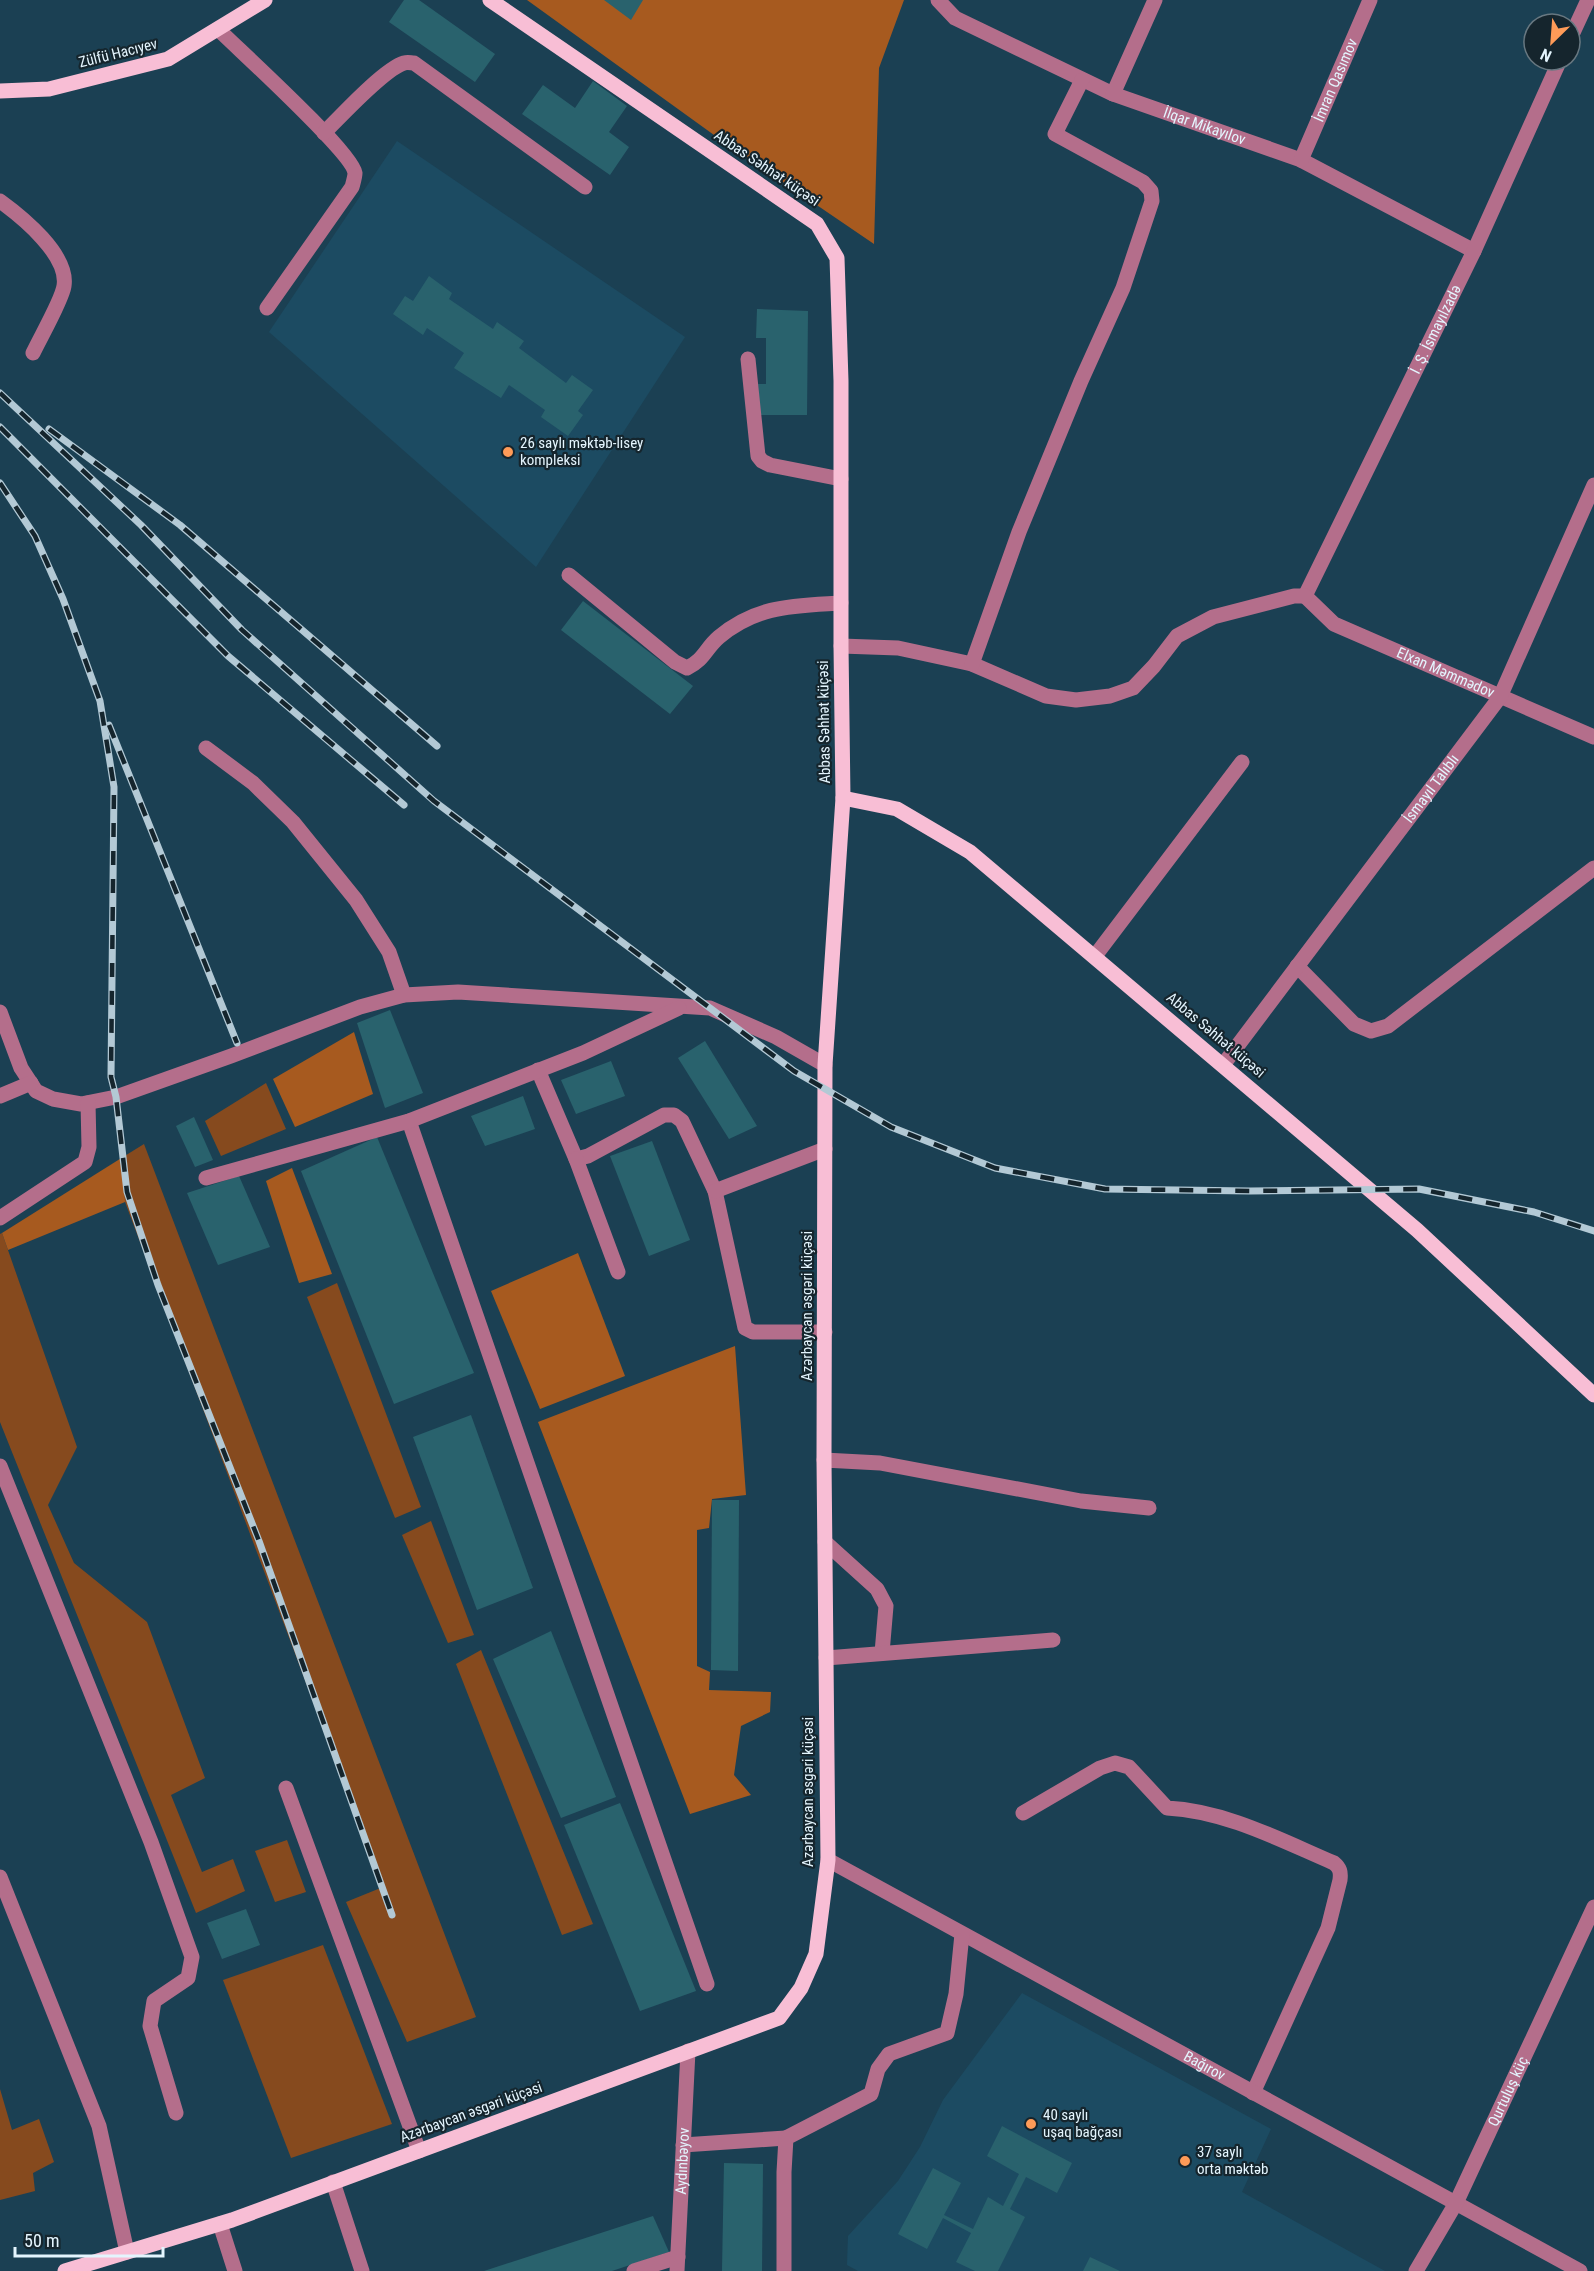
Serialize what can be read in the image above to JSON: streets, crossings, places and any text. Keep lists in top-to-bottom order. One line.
{"streets":{"main road":["Zülfü Hacıyev","Abbas Səhhət küçəsi","Azərbaycan əsgəri küçəsi"],"street":["İmran Qasımov","İlqar Mikayılov","İ. Ş. İsmayılzadə","Elxan Məmmədov","İsmayıl Talıblı","Bağırov","Qurtuluş küç","Aydınbəyov"]},"crossings":[["İmran Qasımov","İlqar Mikayılov"],["İlqar Mikayılov","İ. Ş. İsmayılzadə"],["Abbas Səhhət küçəsi","İsmayıl Talıblı"],["Abbas Səhhət küçəsi","Azərbaycan əsgəri küçəsi"],["İ. Ş. İsmayılzadə","Elxan Məmmədov"],["Elxan Məmmədov","İsmayıl Talıblı"],["Azərbaycan əsgəri küçəsi","Bağırov"],["Azərbaycan əsgəri küçəsi","Aydınbəyov"],["Bağırov","Qurtuluş küç"]],"places":["26 saylı məktəb-lisey kompleksi","40 saylı uşaq bağçası","37 saylı orta məktəb"],"scale_bar":"50 m","north":"bottom left"}
